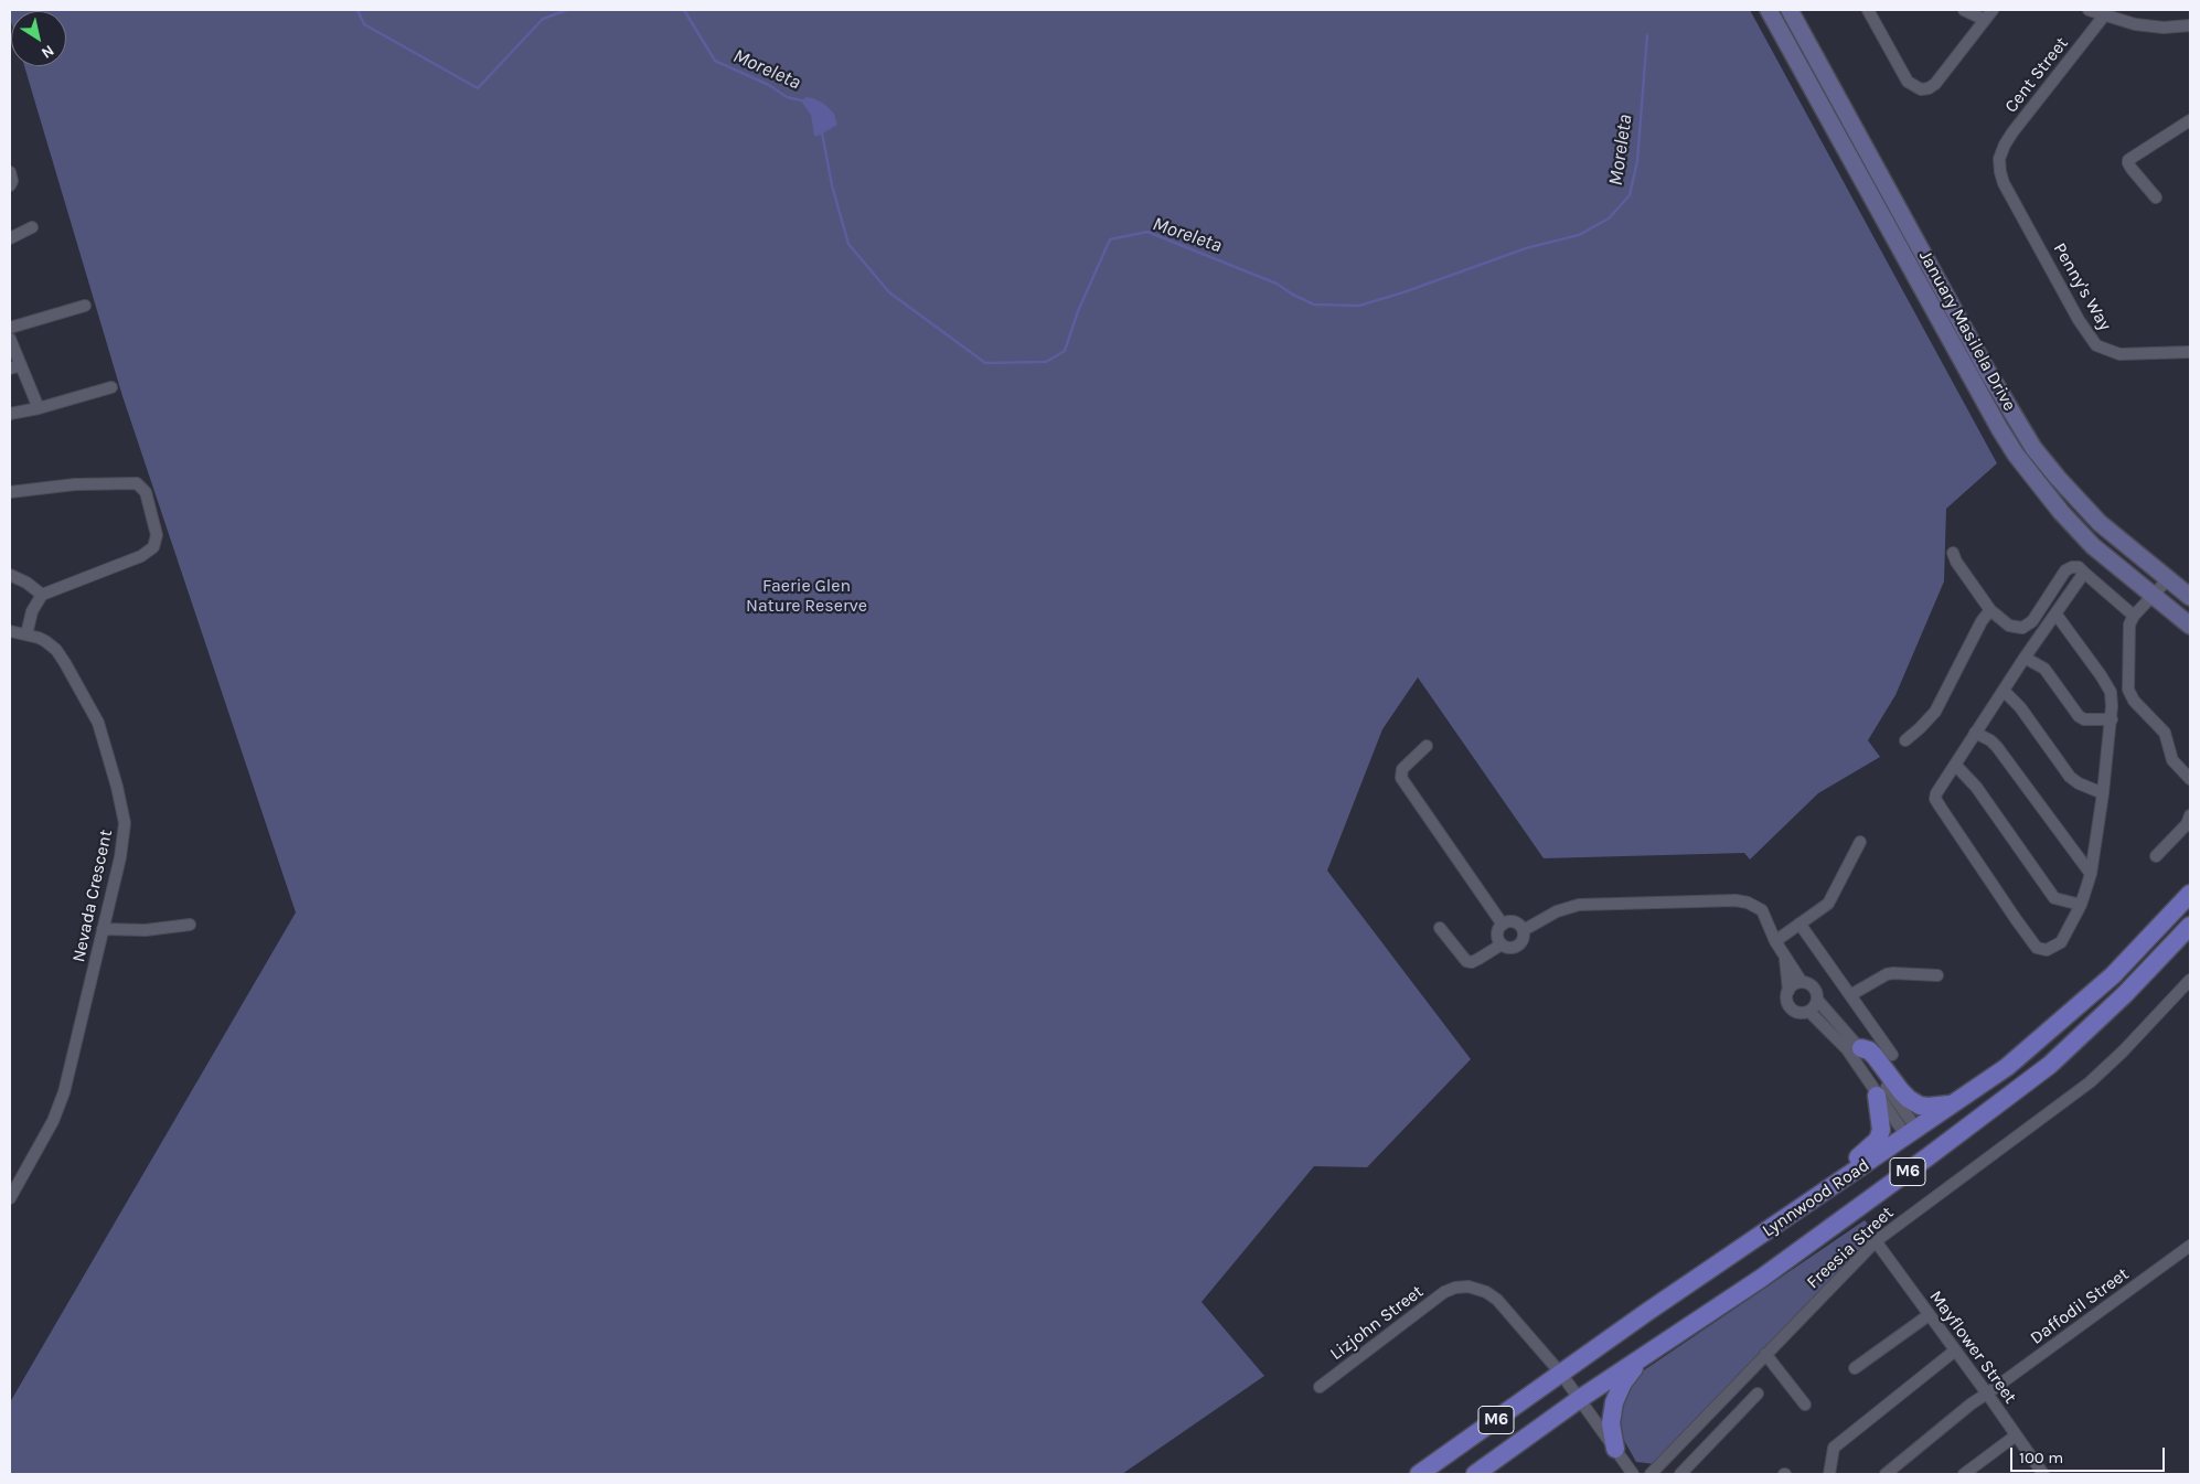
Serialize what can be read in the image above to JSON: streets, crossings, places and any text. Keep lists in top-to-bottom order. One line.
{"streets":{"main road":["January Masilela Drive","M6","Lynnwood Road"],"street":["Cent Street","Penny's Way","Nevada Crescent","Freesia Street","Daffodil Street","Lizjohn Street","Mayflower Street"]},"crossings":[["Cent Street","Penny's Way"],["Lynnwood Road","Lizjohn Street"],["Freesia Street","Mayflower Street"],["Daffodil Street","Mayflower Street"]],"water":["Moreleta"],"parks":["Faerie Glen Nature Reserve"],"scale_bar":"100 m","north":"bottom right"}
